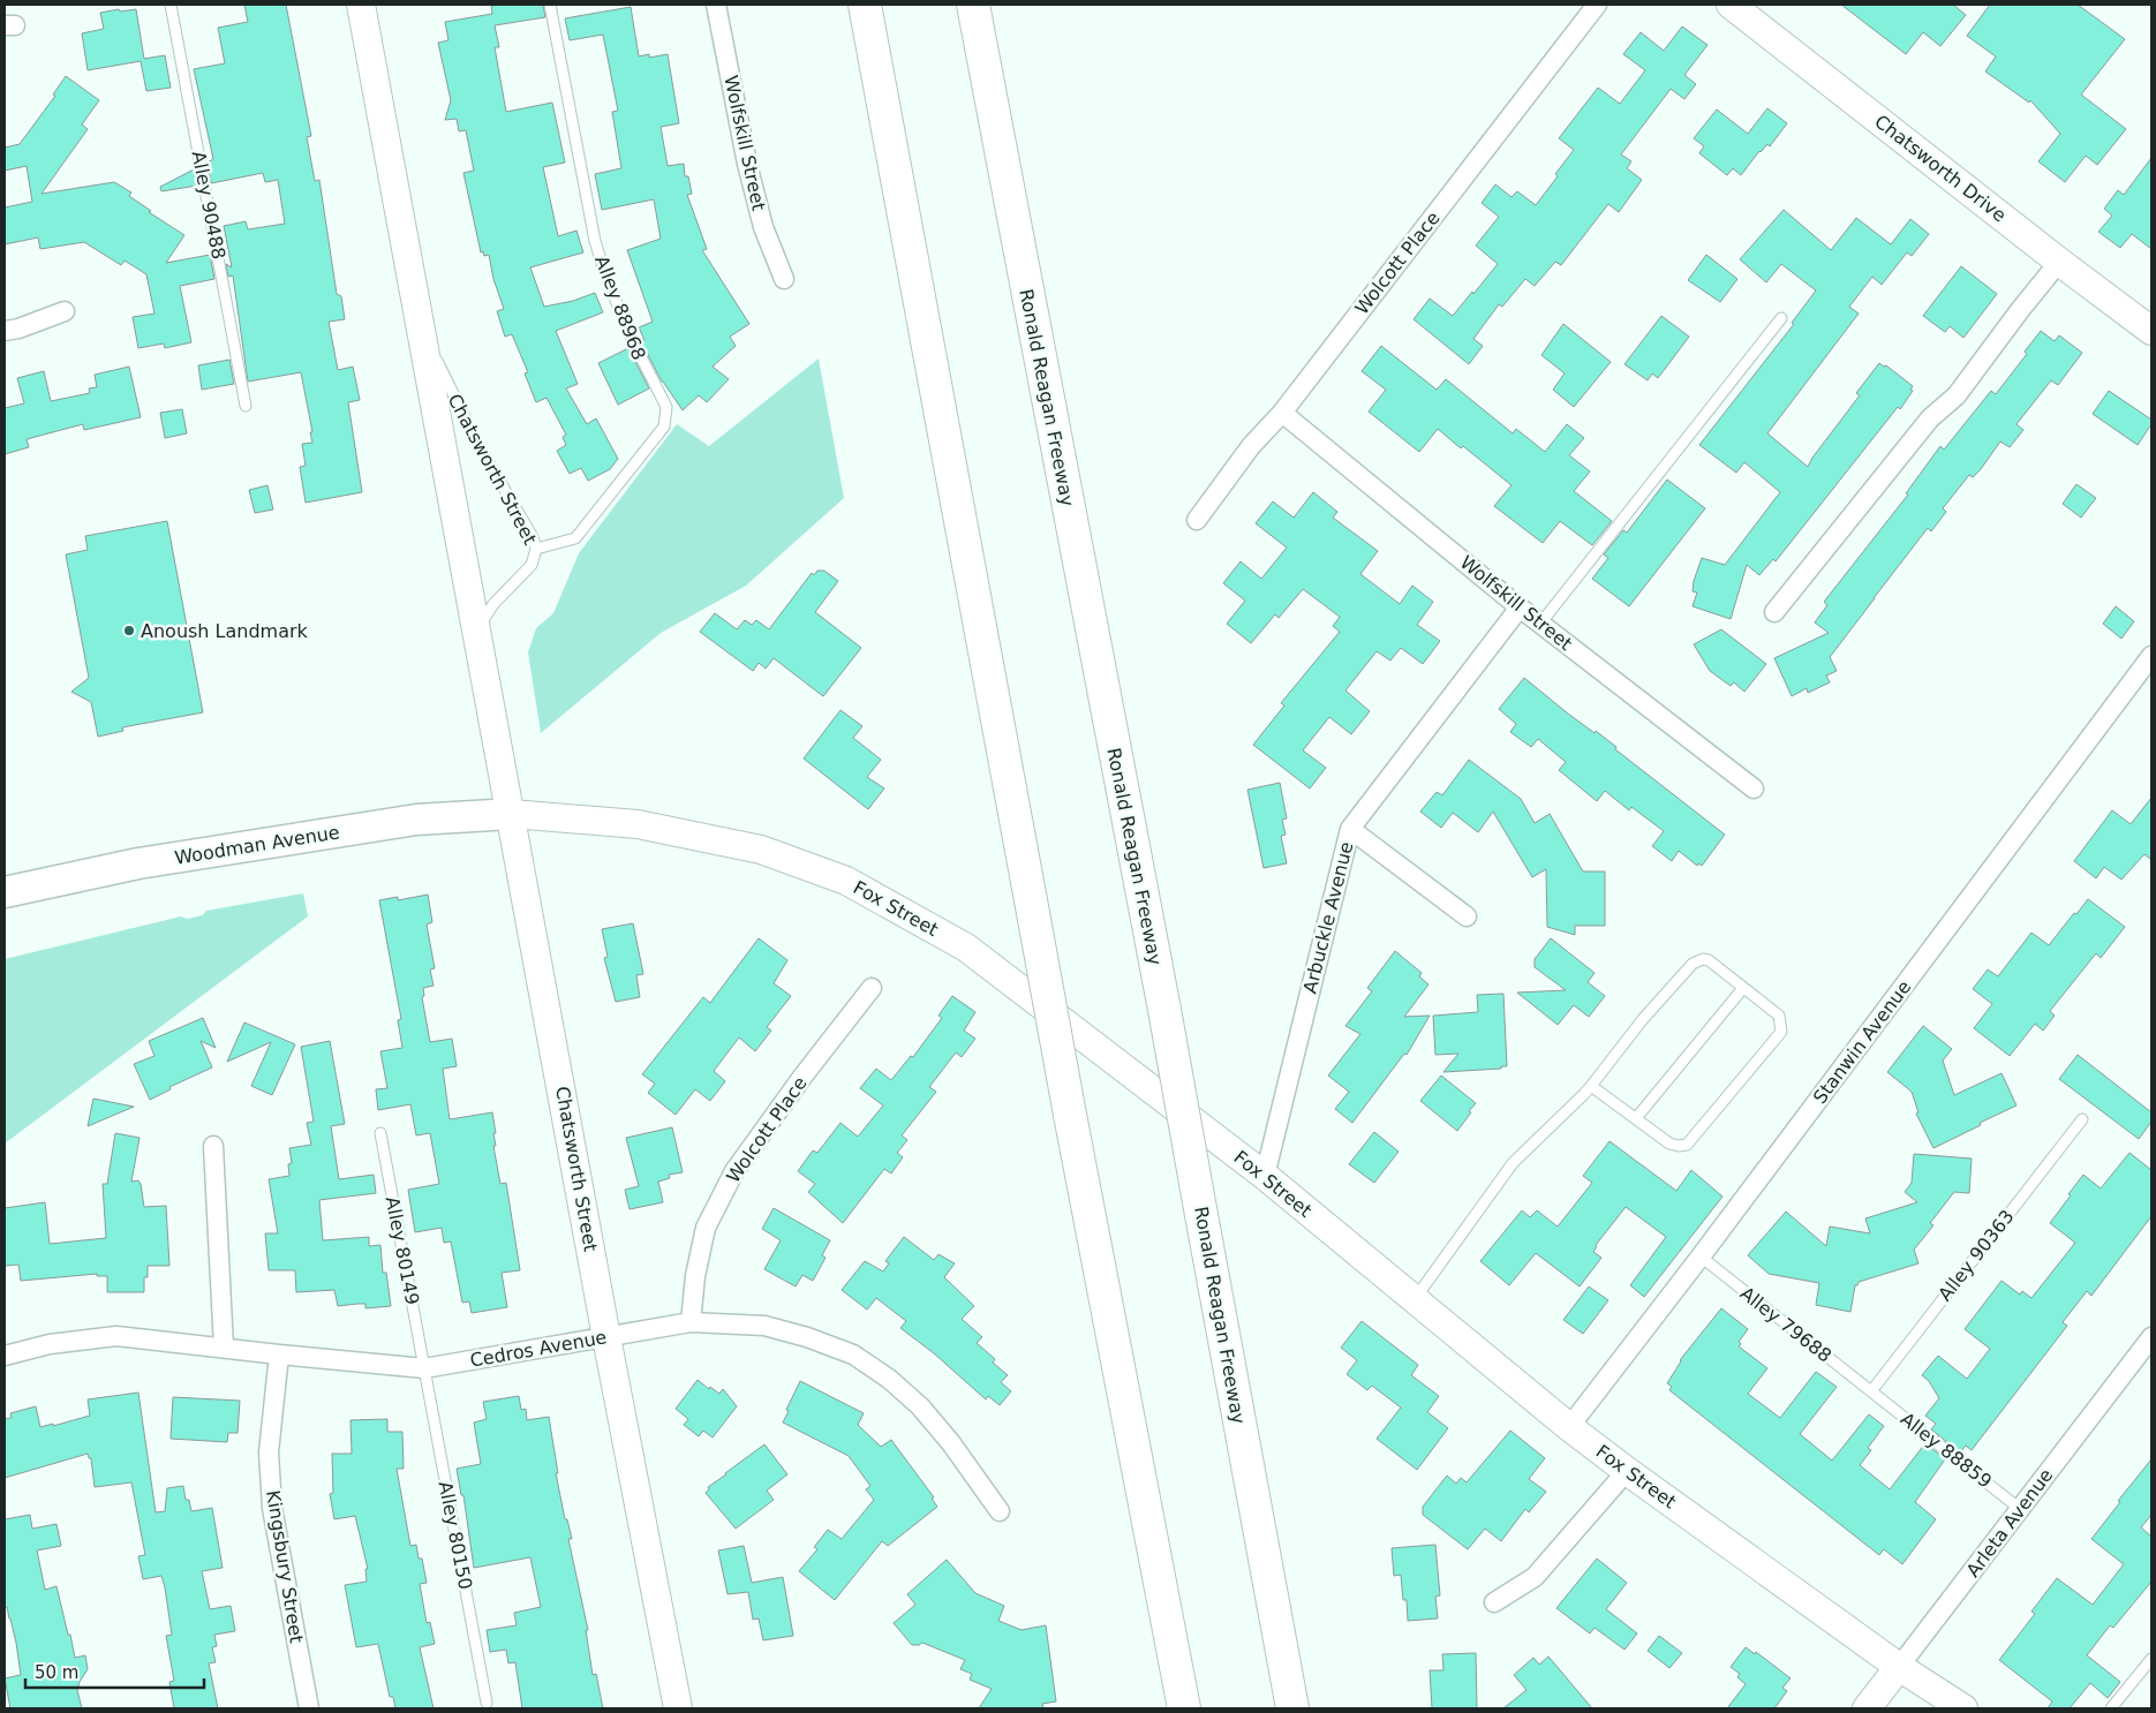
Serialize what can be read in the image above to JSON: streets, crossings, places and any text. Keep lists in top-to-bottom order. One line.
{"streets":{"highway":["Ronald Reagan Freeway"],"main road":["Chatsworth Drive","Chatsworth Street","Woodman Avenue","Fox Street","Arleta Avenue"],"street":["Wolfskill Street","Wolcott Place","Arbuckle Avenue","Stanwin Avenue","Cedros Avenue","Kingsbury Street"],"lane":["Alley 90488","Alley 88968","Alley 80149","Alley 90363","Alley 79688","Alley 88859","Alley 80150"]},"crossings":[["Wolfskill Street","Wolcott Place"],["Wolfskill Street","Arbuckle Avenue"],["Wolcott Place","Cedros Avenue"],["Alley 88968","Chatsworth Street"],["Chatsworth Street","Woodman Avenue"],["Chatsworth Street","Fox Street"],["Chatsworth Street","Cedros Avenue"],["Woodman Avenue","Fox Street"],["Fox Street","Arbuckle Avenue"],["Fox Street","Stanwin Avenue"],["Fox Street","Arleta Avenue"],["Stanwin Avenue","Alley 79688"],["Alley 80149","Cedros Avenue"],["Alley 80149","Alley 80150"],["Alley 90363","Alley 79688"],["Alley 90363","Alley 88859"],["Alley 79688","Alley 88859"],["Cedros Avenue","Alley 80150"],["Cedros Avenue","Kingsbury Street"],["Alley 88859","Arleta Avenue"]],"places":["Anoush Landmark"],"scale_bar":"50 m"}
